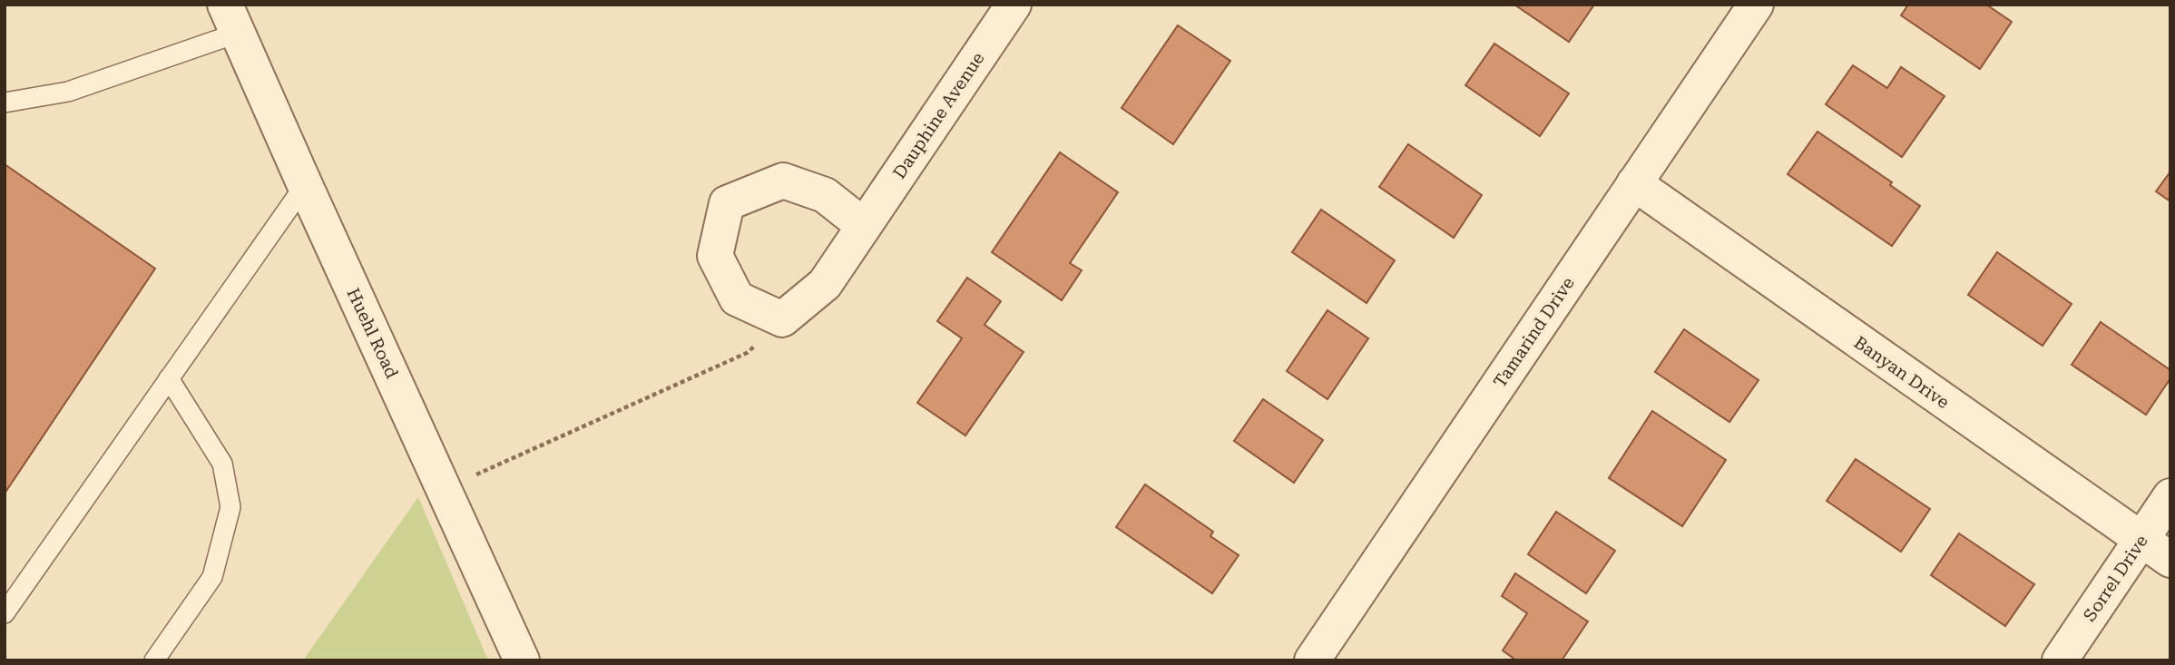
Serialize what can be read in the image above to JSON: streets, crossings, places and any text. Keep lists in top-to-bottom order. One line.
{"streets":{"street":["Dauphine Avenue","Tamarind Drive","Huehl Road","Banyan Drive","Sorrel Drive"]},"crossings":[["Tamarind Drive","Banyan Drive"],["Banyan Drive","Sorrel Drive"]]}
